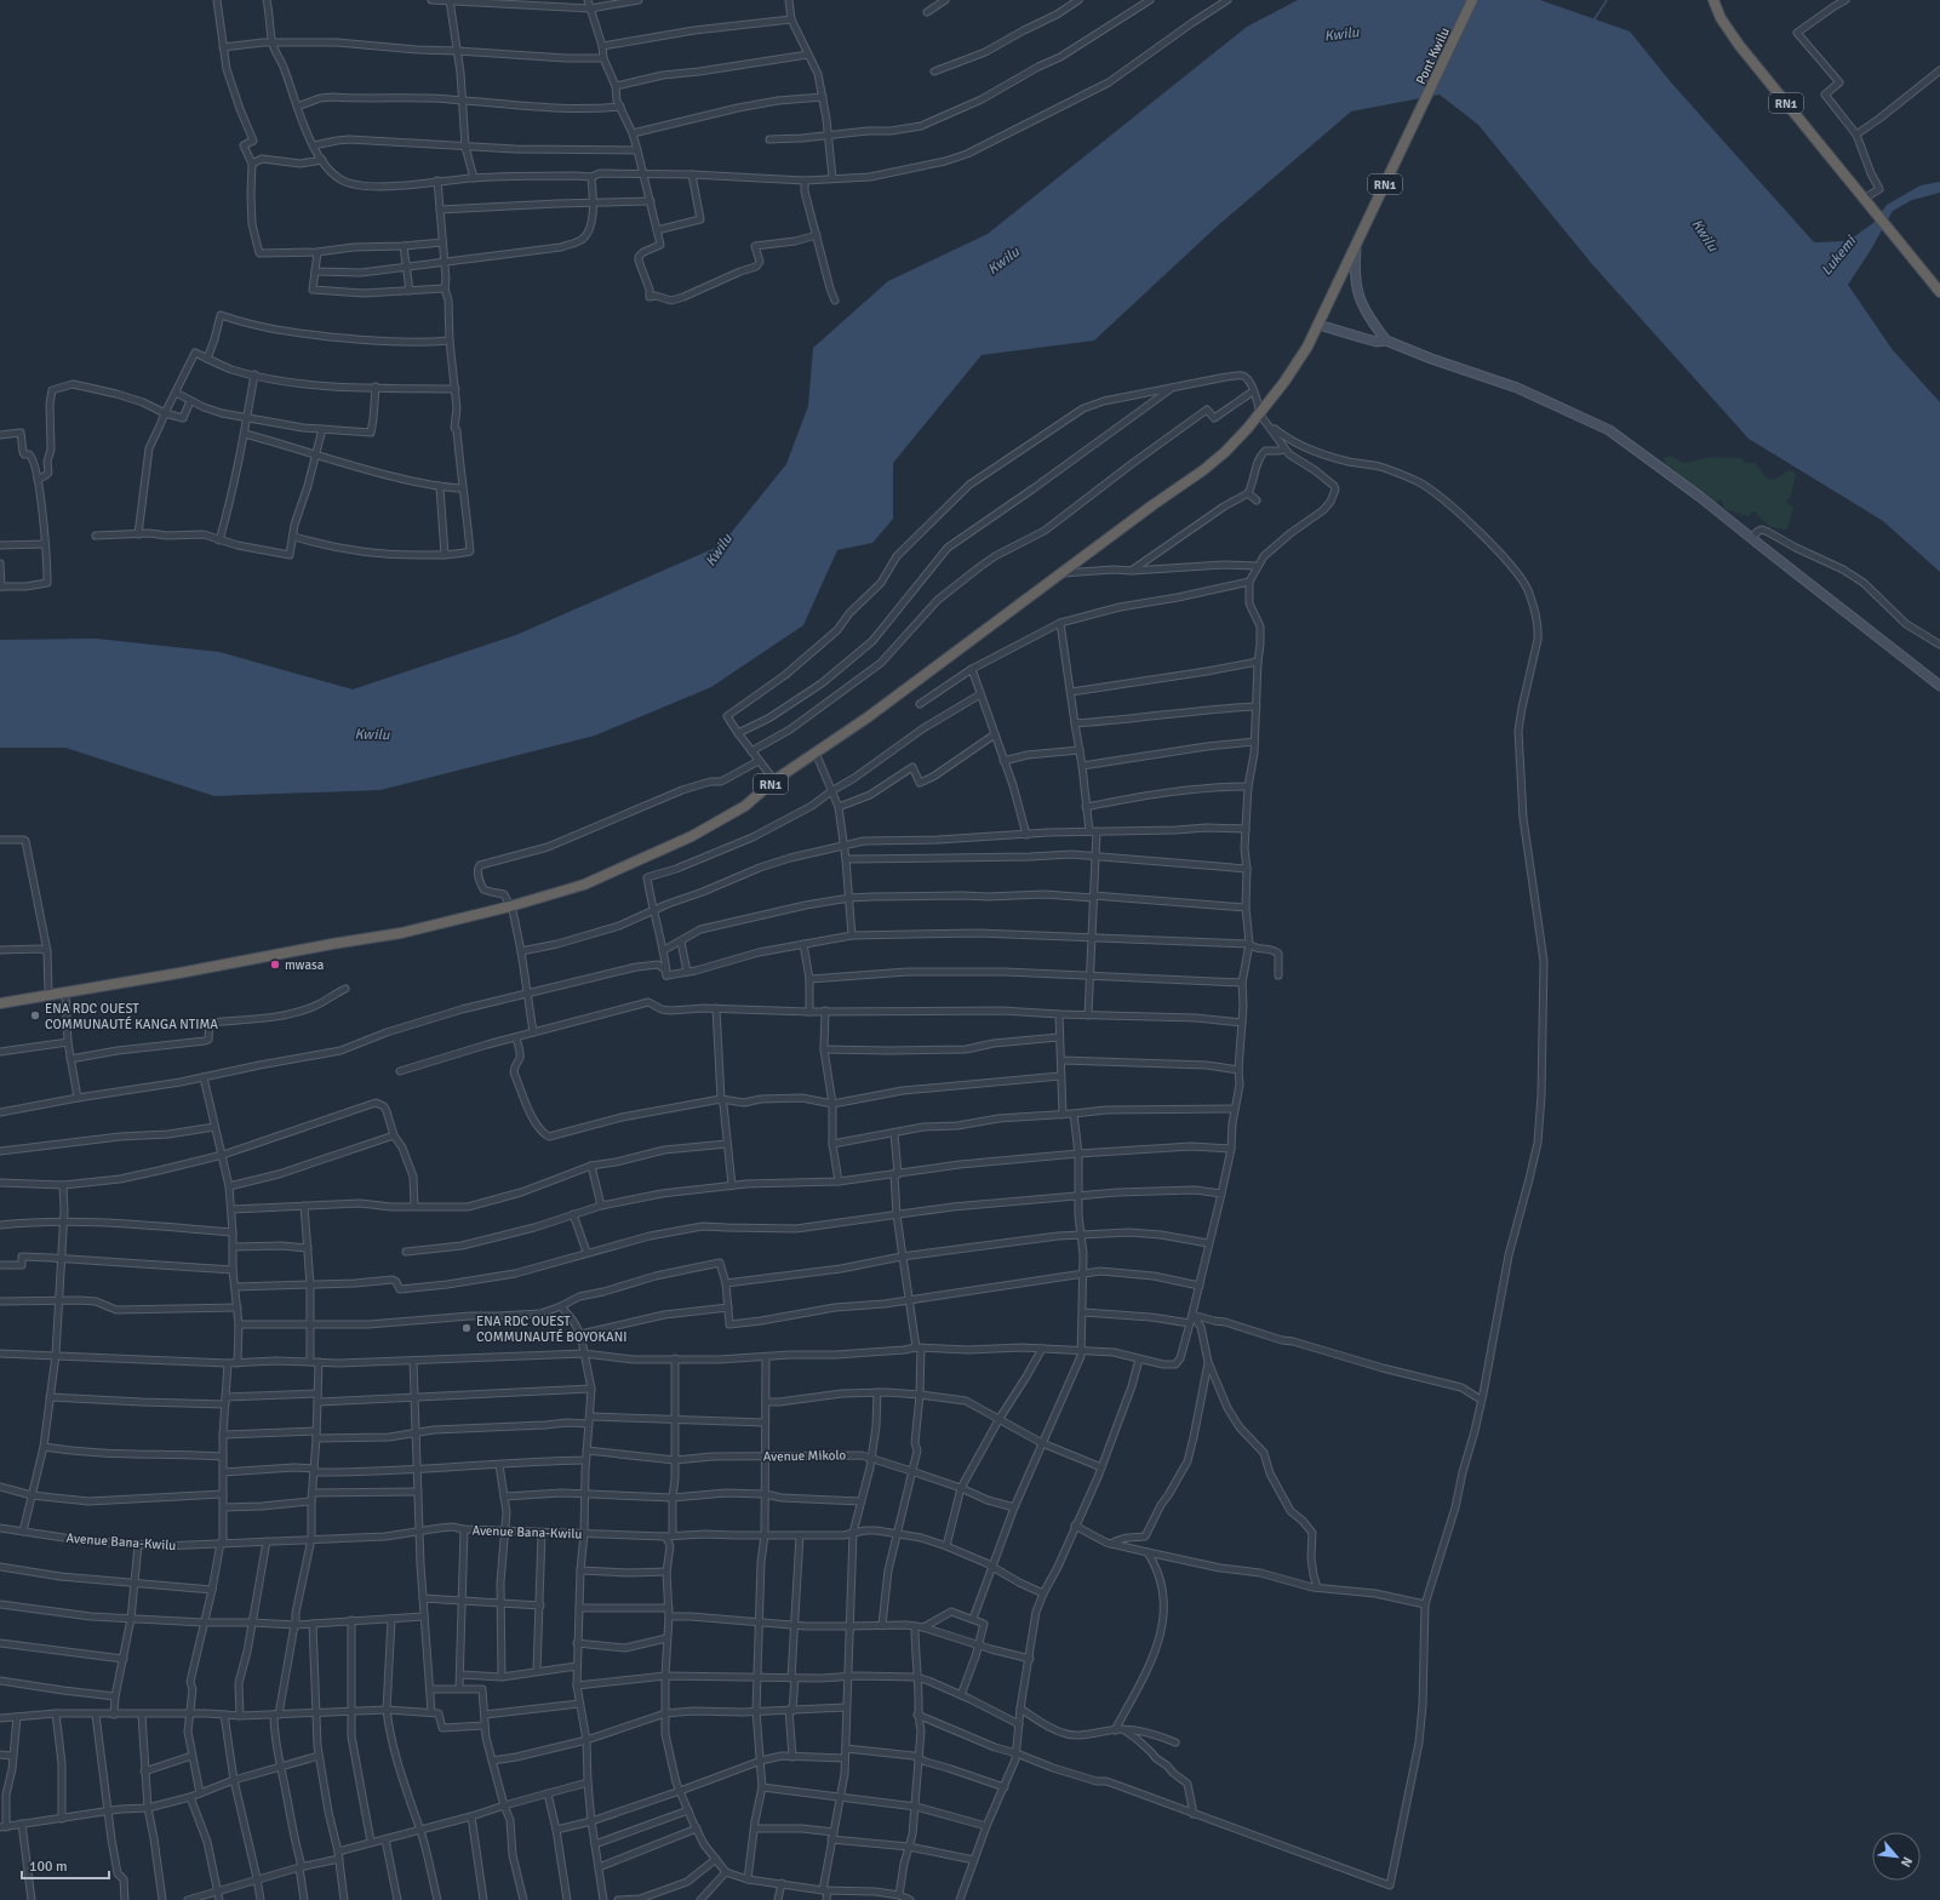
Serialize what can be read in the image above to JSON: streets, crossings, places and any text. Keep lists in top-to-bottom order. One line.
{"streets":{"highway":["Pont Kwilu","RN1"],"street":["Avenue Mikolo","Avenue Bana-Kwilu"]},"crossings":[["Pont Kwilu","RN1"]],"water":["Kwilu","Lukemi"],"places":["mwasa","ENA RDC OUEST COMMUNAUTÉ KANGA NTIMA","ENA RDC OUEST COMMUNAUTÉ BOYOKANI"],"scale_bar":"100 m","north":"bottom right"}
